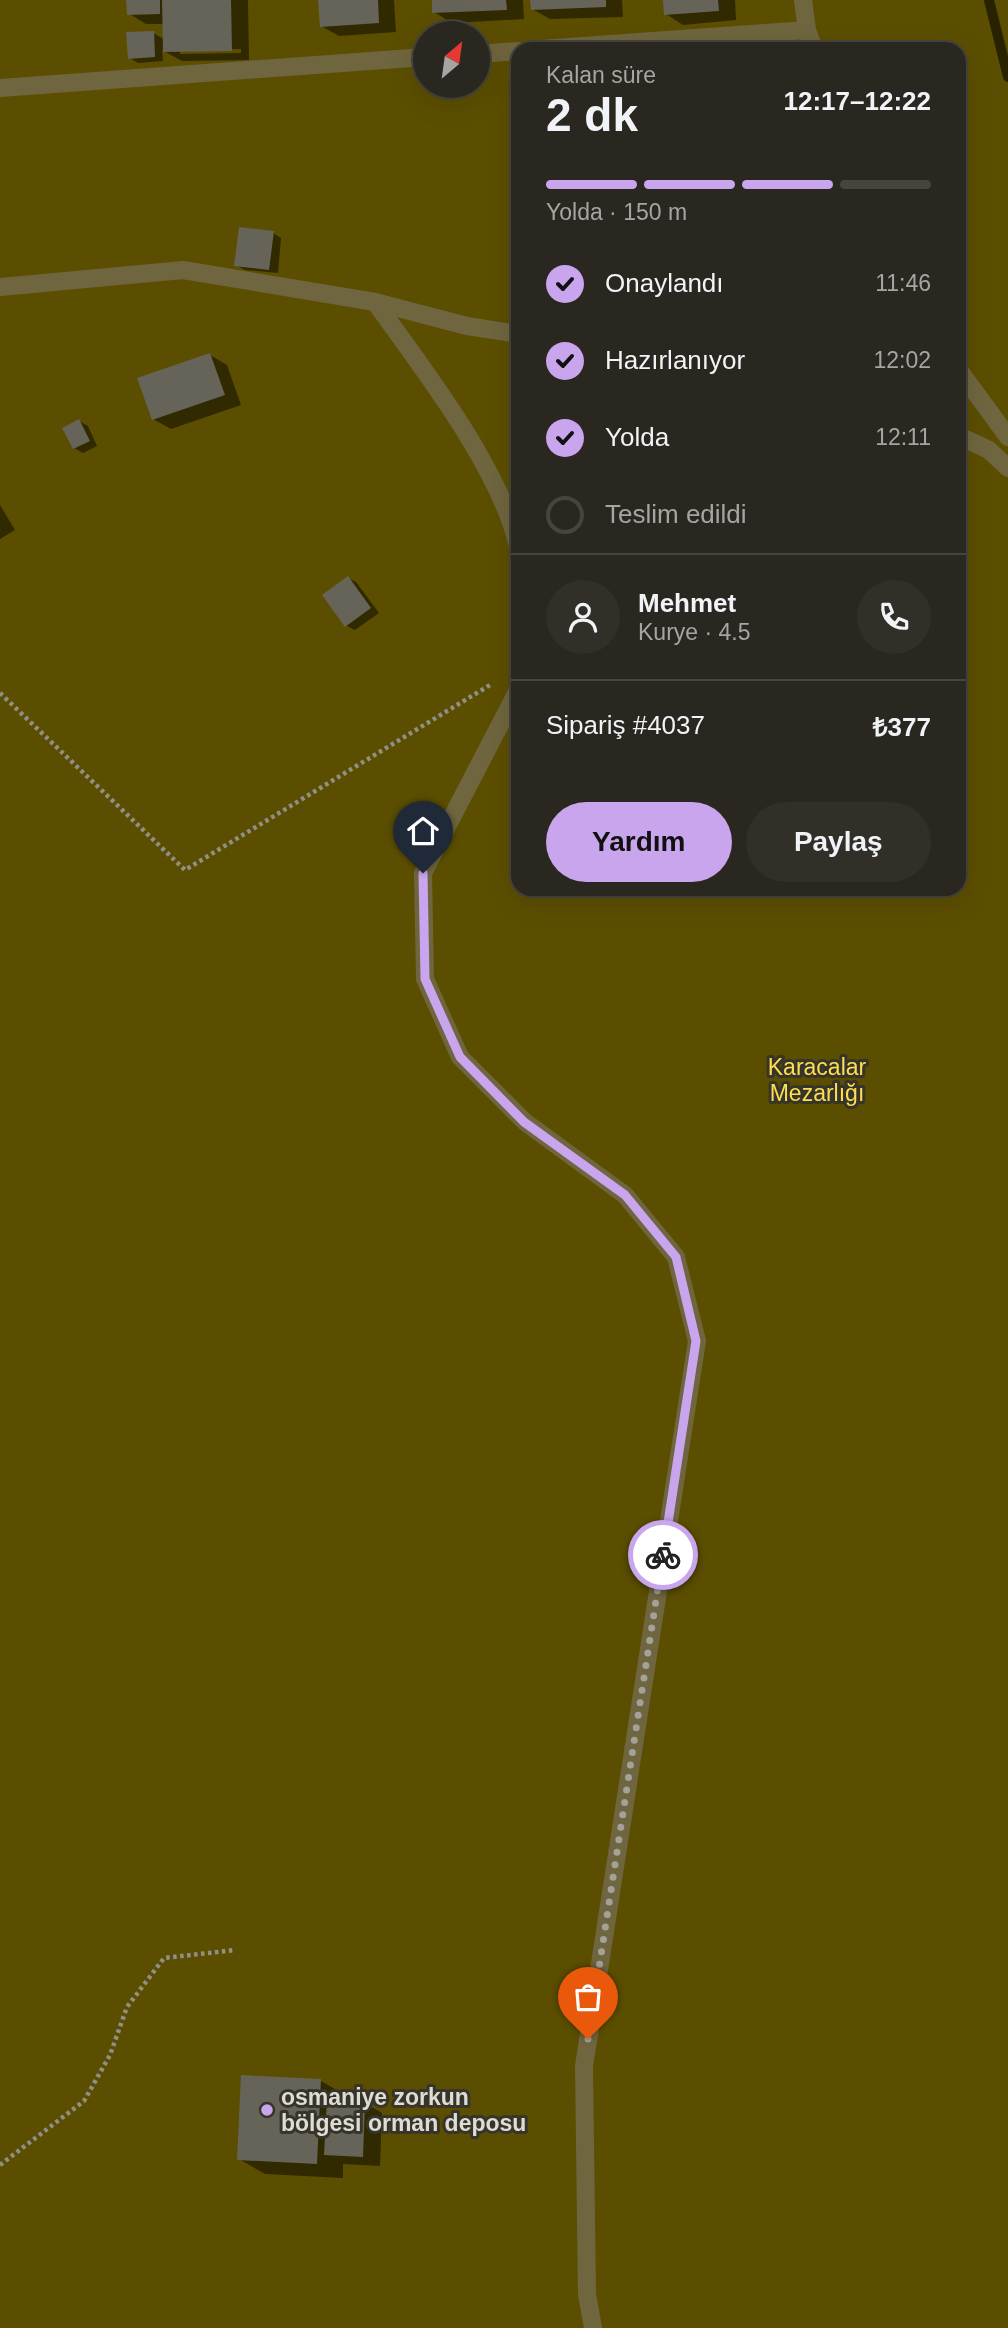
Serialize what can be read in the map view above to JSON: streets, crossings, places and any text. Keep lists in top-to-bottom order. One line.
{"parks":["Karacalar Mezarlığı"],"places":["osmaniye zorkun bölgesi orman deposu"],"north":"top right","page":{"heading":["2 dk","Kalan süre","12:17–12:22"],"panel":["Mehmet","Kurye · 4.5","Sipariş #4037","₺377"],"bar":"Yolda · 150 m","list":[["Onaylandı","11:46"],["Hazırlanıyor","12:02"],["Yolda","12:11"],"Teslim edildi"],"buttons":["Yardım","Paylaş"]}}
